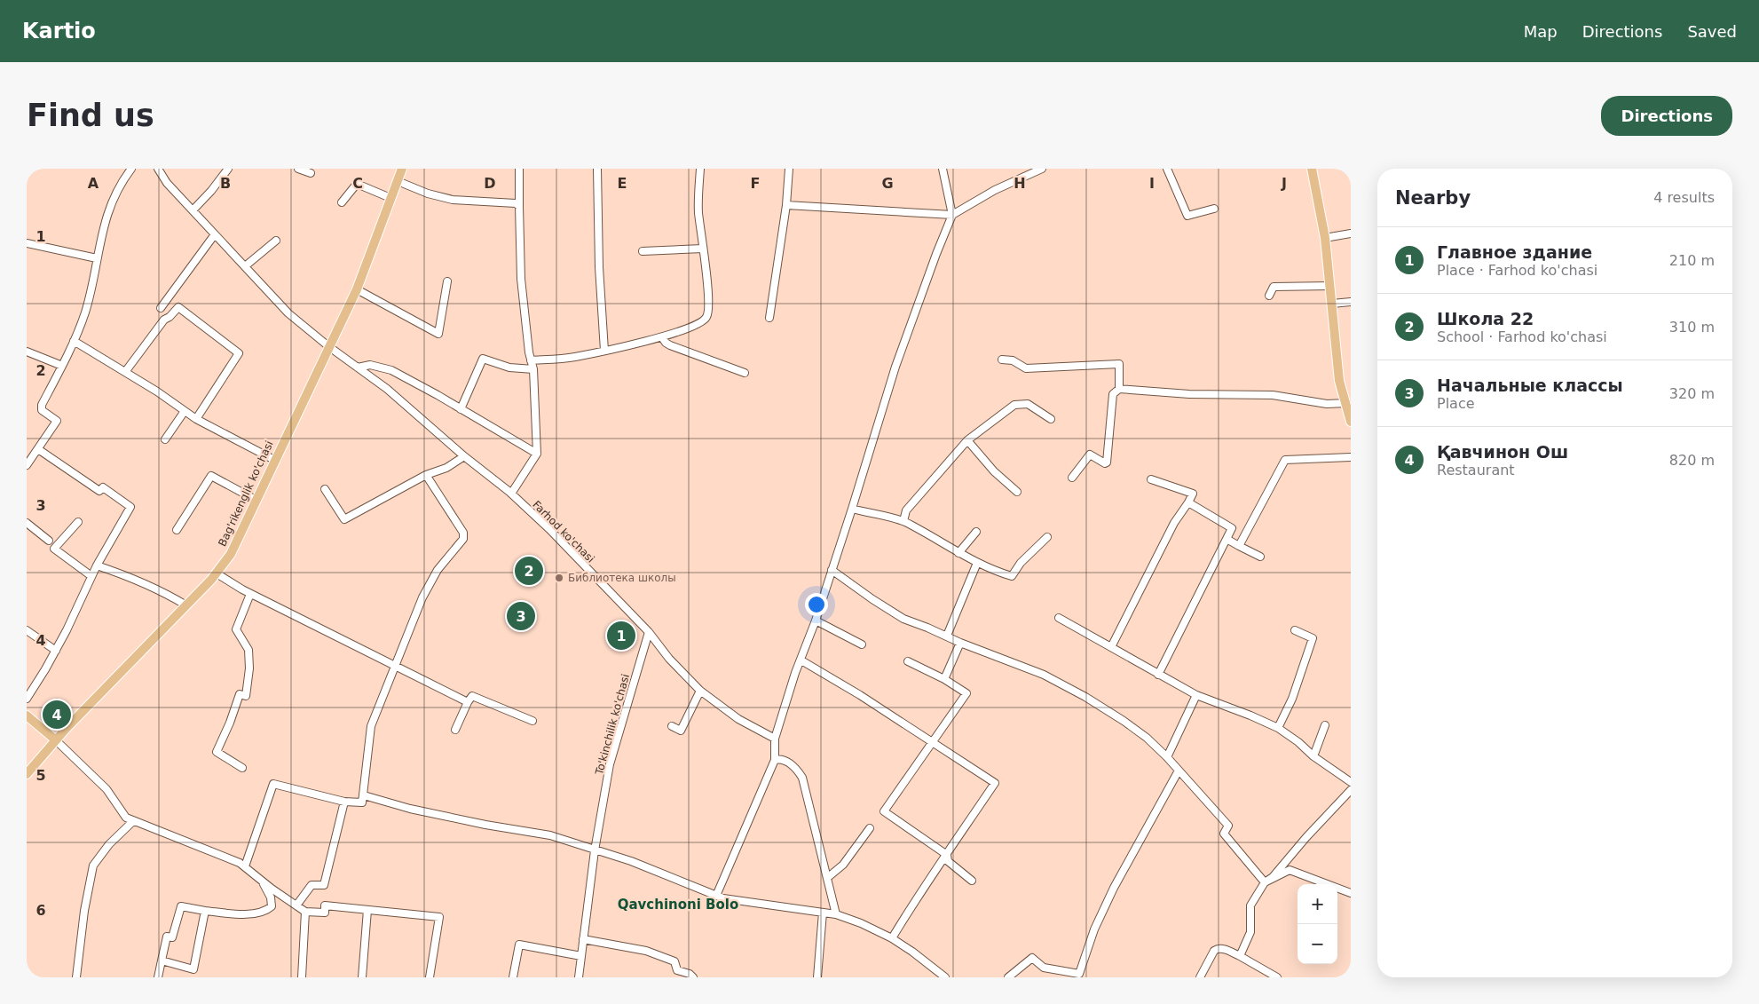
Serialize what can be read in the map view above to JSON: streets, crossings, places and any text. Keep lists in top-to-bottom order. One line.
{"streets":{"main road":["Bag'rikenglik ko'chasi"],"street":["Farhod ko'chasi","To'kinchilik ko'chasi"]},"crossings":[["Bag'rikenglik ko'chasi","Farhod ko'chasi"],["Farhod ko'chasi","To'kinchilik ko'chasi"]],"districts":["Qavchinoni Bolo"],"places":["Библиотека школы"],"page":{"header":"Kartio","nav":["Map","Directions","Saved"],"buttons":"Directions","title":"Find us","heading":["Nearby","4 results"],"list":[{"mark":"1","name":"Главное здание","note":"Place · Farhod ko'chasi","value":"210 m"},{"mark":"2","name":"Школа 22","note":"School · Farhod ko'chasi","value":"310 m"},{"mark":"3","name":"Начальные классы","note":"Place","value":"320 m"},{"mark":"4","name":"Қавчинон Ош","note":"Restaurant","value":"820 m"}],"pins":["2","3","1","4"],"map_buttons":["+","−"]},"grid":{"columns":["A","B","C","D","E","F","G","H","I","J"],"rows":["1","2","3","4","5","6"]}}
